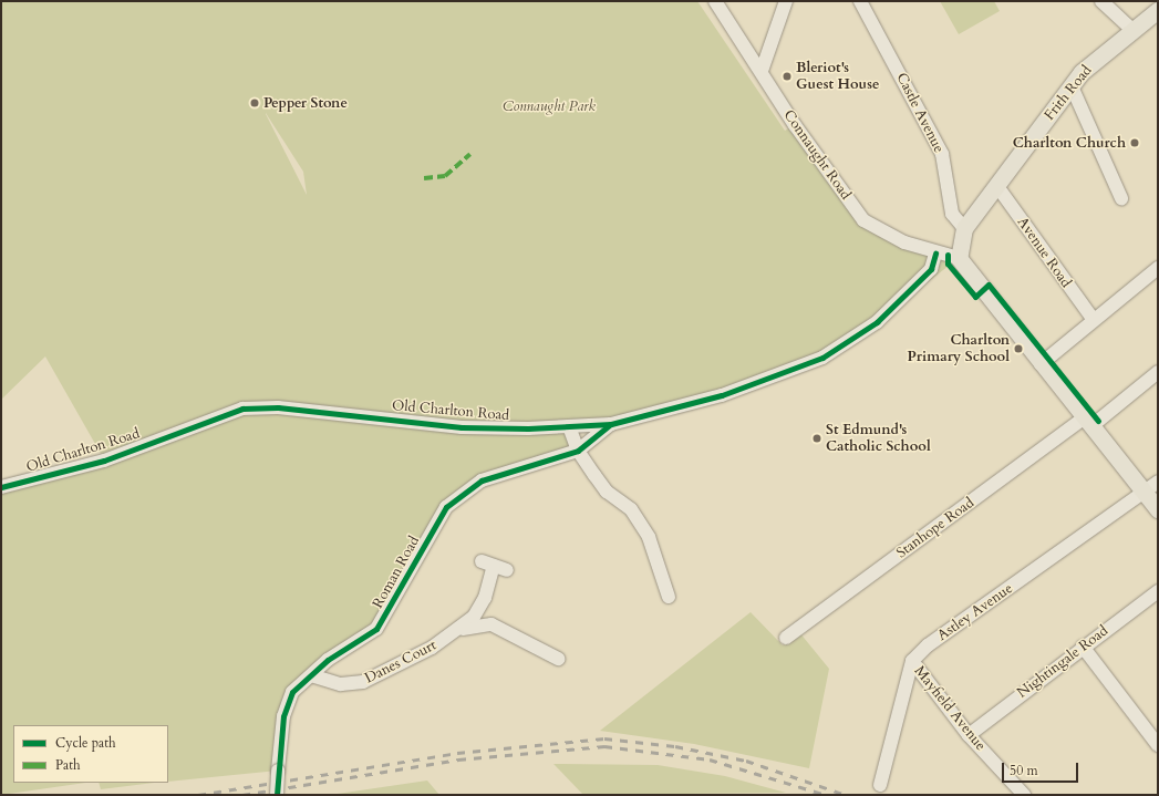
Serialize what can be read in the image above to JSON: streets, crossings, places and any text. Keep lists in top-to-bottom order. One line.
{"streets":{"main road":["Frith Road"],"street":["Castle Avenue","Connaught Road","Avenue Road","Old Charlton Road","Stanhope Road","Roman Road","Astley Avenue","Danes Court","Nightingale Road","Mayfield Avenue"]},"crossings":[["Frith Road","Castle Avenue"],["Frith Road","Connaught Road"],["Frith Road","Avenue Road"],["Connaught Road","Old Charlton Road"],["Old Charlton Road","Roman Road"],["Roman Road","Danes Court"],["Astley Avenue","Mayfield Avenue"],["Nightingale Road","Mayfield Avenue"]],"parks":["Connaught Park"],"places":["Bleriot's Guest House","Pepper Stone","Charlton Church","Charlton Primary School","St Edmund's Catholic School"],"legend":["Cycle path","Path"],"scale_bar":"50 m"}
